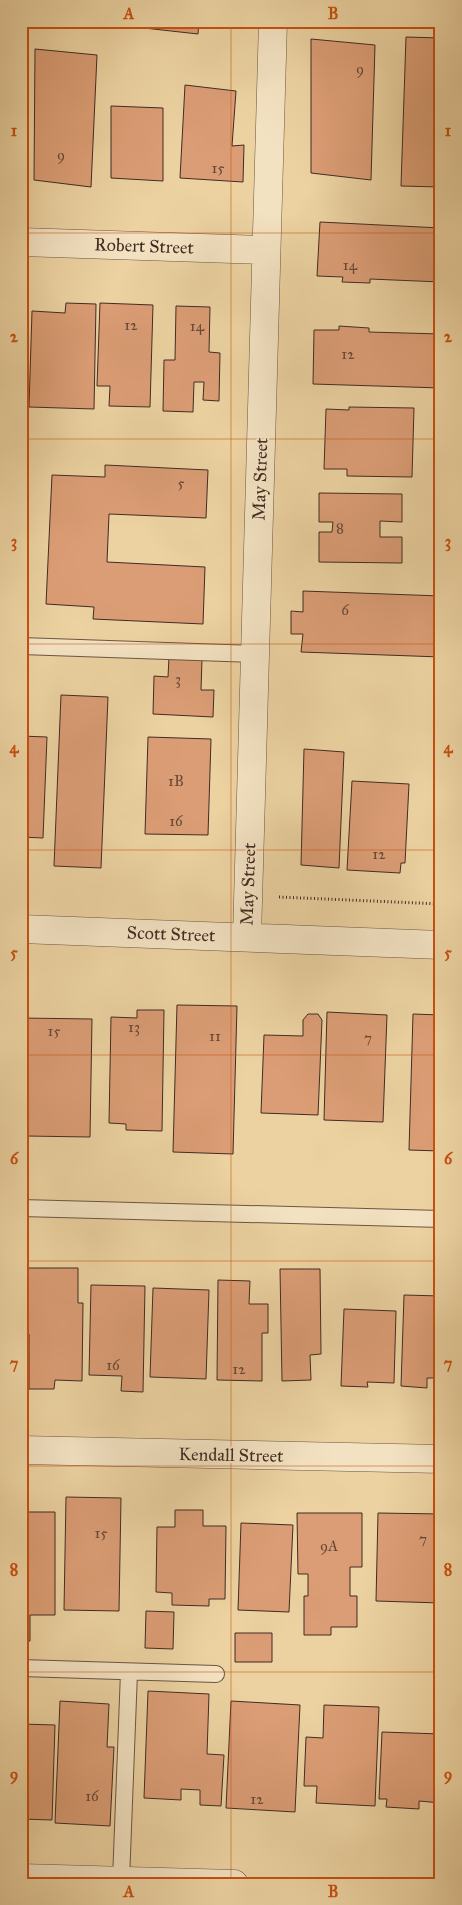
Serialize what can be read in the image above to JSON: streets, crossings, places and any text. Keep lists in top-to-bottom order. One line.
{"streets":{"street":["Robert Street","May Street","Scott Street","Kendall Street"]},"crossings":[["Robert Street","May Street"],["May Street","Scott Street"]],"house_numbers":["9","9","15","14","12","14","12","5","8","6","3","1B","16","12","13","15","11","7","16","12","15","7","9A","16","12"],"grid":{"columns":["A","B"],"rows":["1","2","3","4","5","6","7","8","9"]}}
